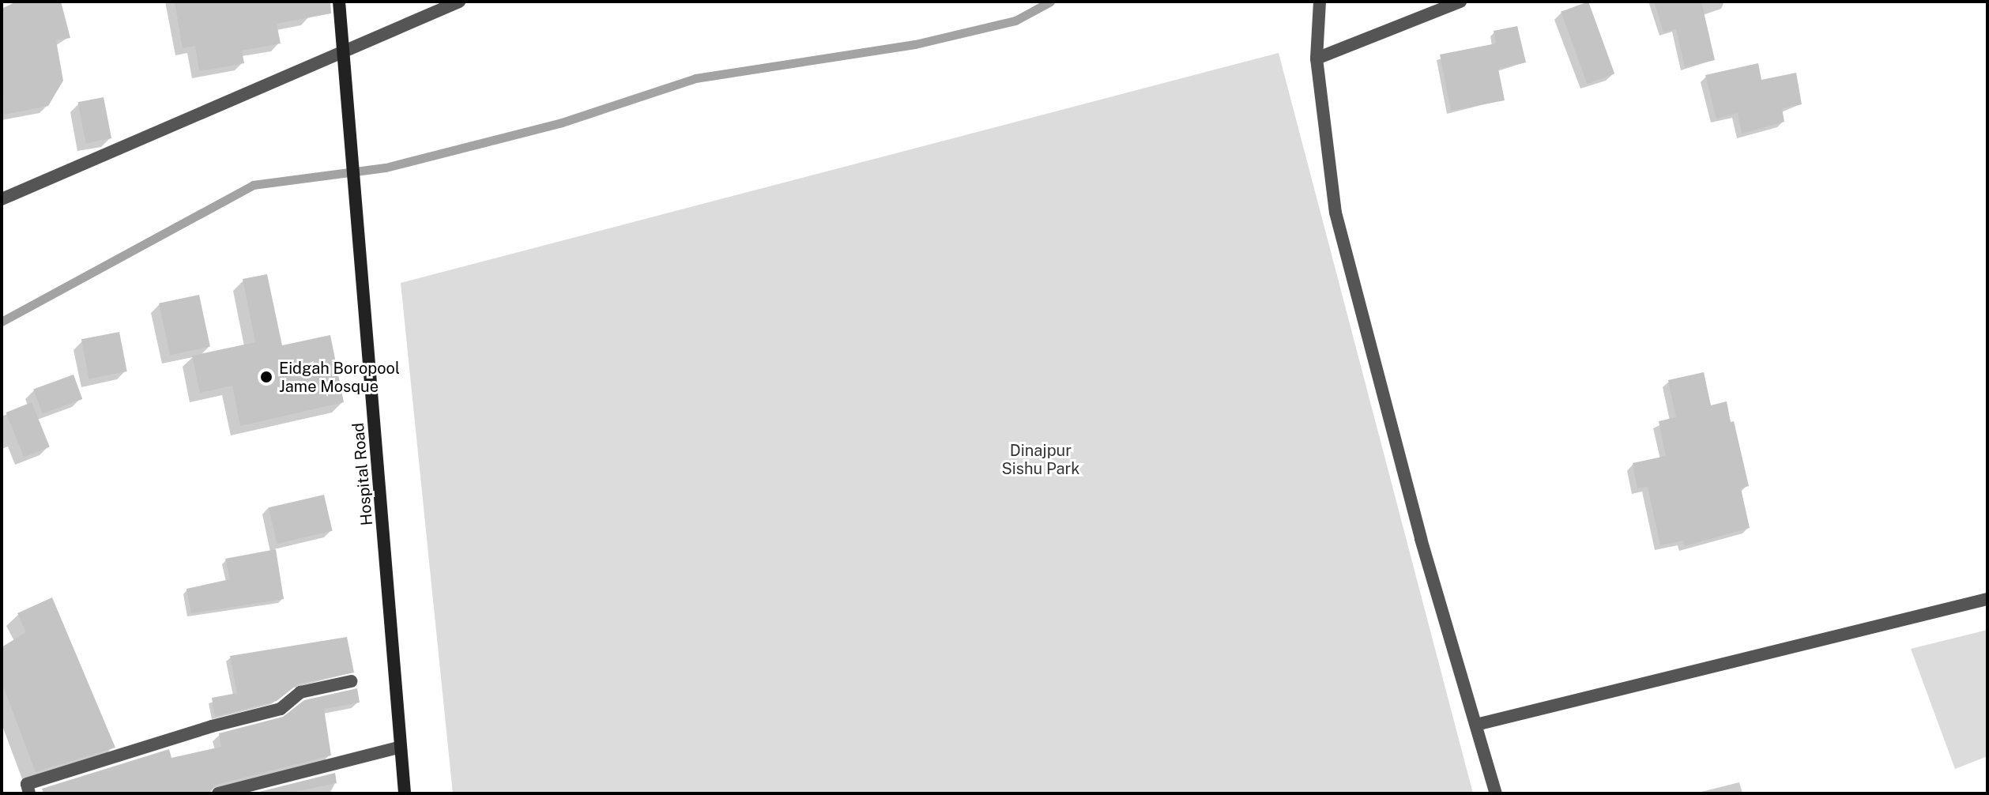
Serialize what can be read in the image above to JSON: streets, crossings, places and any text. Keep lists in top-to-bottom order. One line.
{"streets":{"main road":["Hospital Road"]},"parks":["Dinajpur Sishu Park"],"places":["Eidgah Boropool Jame Mosque"]}
